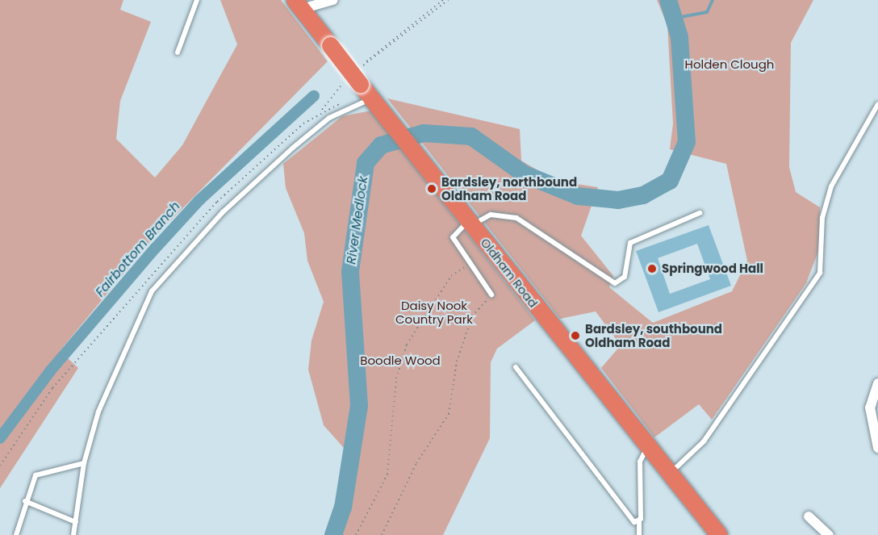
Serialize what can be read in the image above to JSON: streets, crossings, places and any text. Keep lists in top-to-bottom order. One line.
{"streets":{"highway":["Oldham Road"]},"water":["River Medlock","Fairbottom Branch"],"parks":["Holden Clough","Daisy Nook Country Park","Boodle Wood"],"places":["Bardsley, northbound Oldham Road","Springwood Hall","Bardsley, southbound Oldham Road"]}
